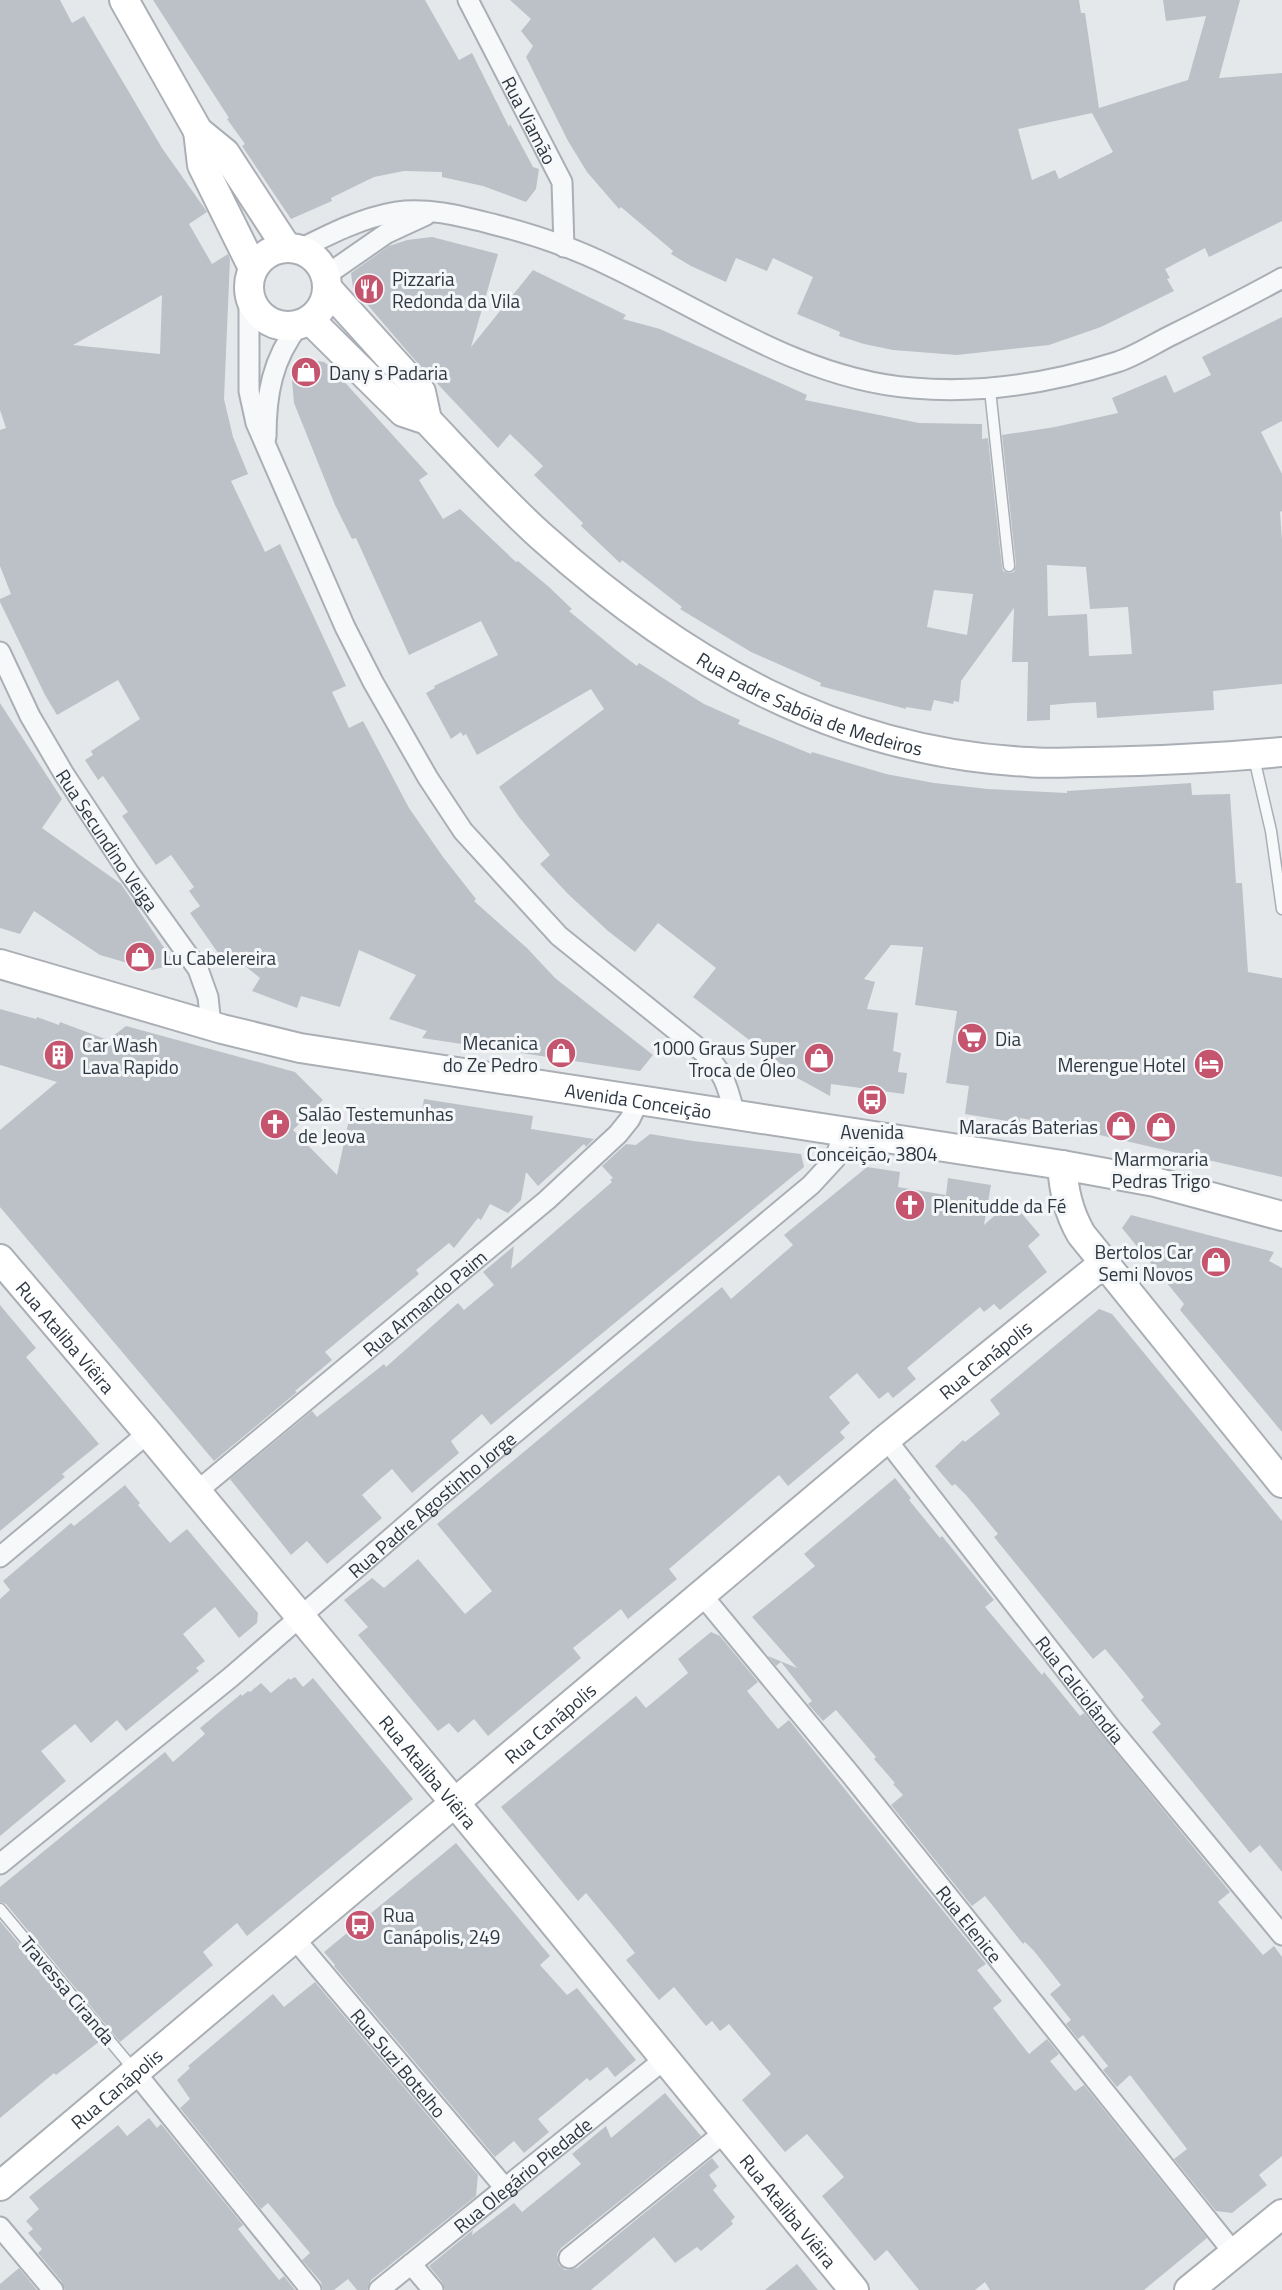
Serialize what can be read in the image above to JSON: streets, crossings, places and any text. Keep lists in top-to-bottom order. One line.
{"streets":{"street":["Rua Viamão","Rua Padre Sabóia de Medeiros","Rua Secundino Veiga","Avenida Conceição","Rua Armando Paim","Rua Ataliba Viêira","Rua Canápolis","Rua Padre Agostinho Jorge","Rua Calciolândia","Rua Elenice","Rua Suzi Botelho","Rua Olegário Piedade"],"lane":["Travessa Ciranda"]},"crossings":[["Rua Secundino Veiga","Avenida Conceição"],["Avenida Conceição","Rua Armando Paim"],["Avenida Conceição","Rua Padre Agostinho Jorge"],["Rua Armando Paim","Rua Ataliba Viêira"],["Rua Ataliba Viêira","Rua Canápolis"],["Rua Ataliba Viêira","Rua Padre Agostinho Jorge"],["Rua Ataliba Viêira","Rua Olegário Piedade"],["Rua Canápolis","Rua Calciolândia"],["Rua Canápolis","Rua Elenice"],["Rua Canápolis","Travessa Ciranda"],["Rua Canápolis","Rua Suzi Botelho"],["Rua Suzi Botelho","Rua Olegário Piedade"]],"places":{"restaurant":["Pizzaria Redonda da Vila"],"shop":["Dany s Padaria","Lu Cabelereira","Mecanica do Ze Pedro","1000 Graus Super Troca de Óleo","Maracás Baterias","Marmoraria Pedras Trigo","Bertolos Car Semi Novos"],"supermarket":["Dia"],"building":["Car Wash Lava Rapido"],"hotel":["Merengue Hotel"],"bus stop":["Avenida Conceição, 3804","Rua Canápolis, 249"],"church":["Salão Testemunhas de Jeova","Plenitudde da Fé"]}}
